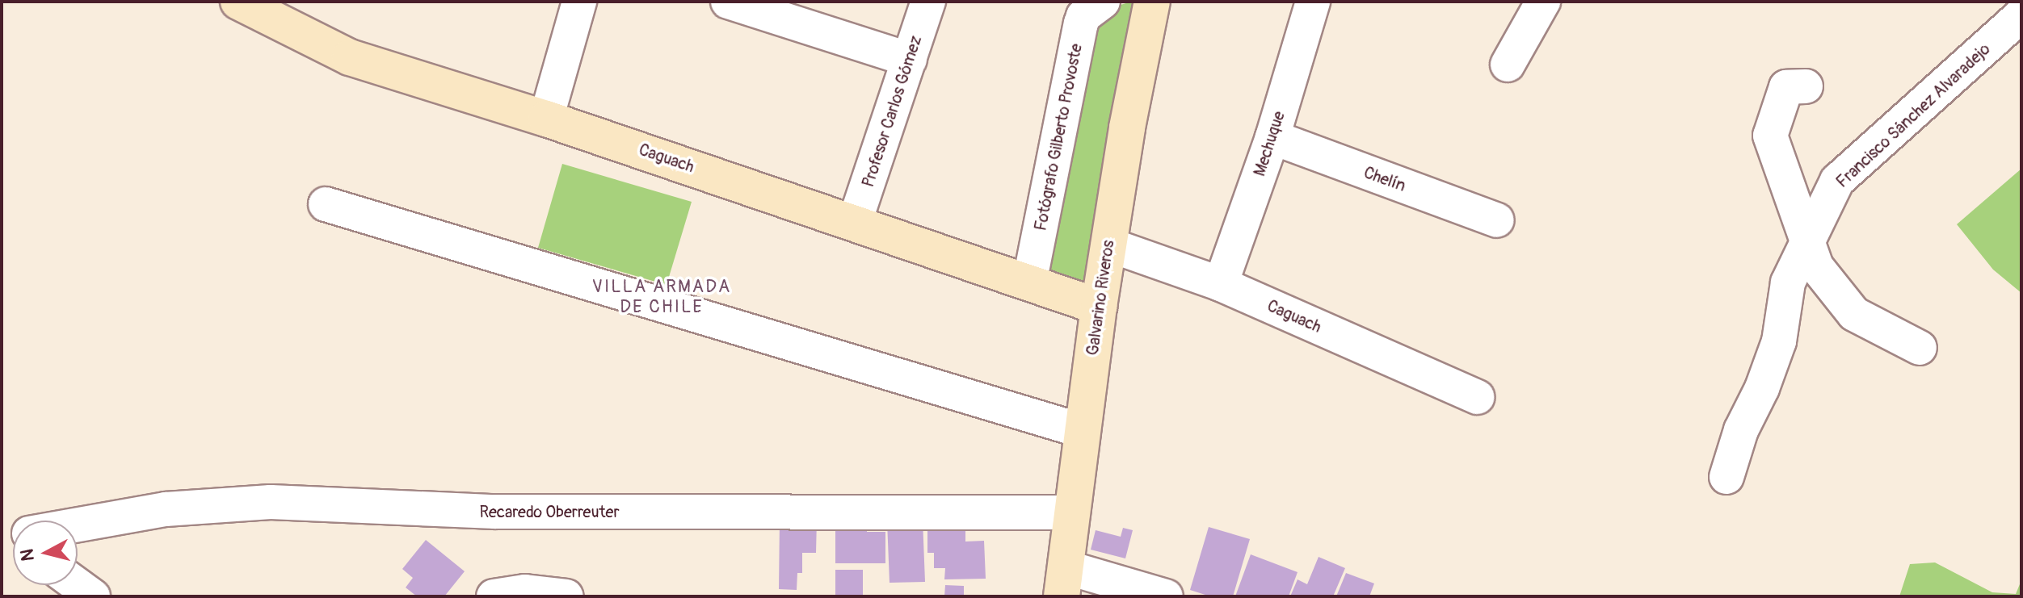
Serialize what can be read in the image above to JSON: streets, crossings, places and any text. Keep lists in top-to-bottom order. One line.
{"streets":{"street":["Profesor Carlos Gómez","Francisco Sánchez Alvaradejo","Fotógrafo Gilberto Provoste","Mechuque","Caguach","Chelín","Galvarino Riveros","Recaredo Oberreuter"]},"crossings":[["Profesor Carlos Gómez","Caguach"],["Fotógrafo Gilberto Provoste","Caguach"],["Mechuque","Caguach"],["Mechuque","Chelín"],["Caguach","Galvarino Riveros"],["Galvarino Riveros","Recaredo Oberreuter"]],"districts":["VILLA ARMADA DE CHILE"],"north":"left"}
